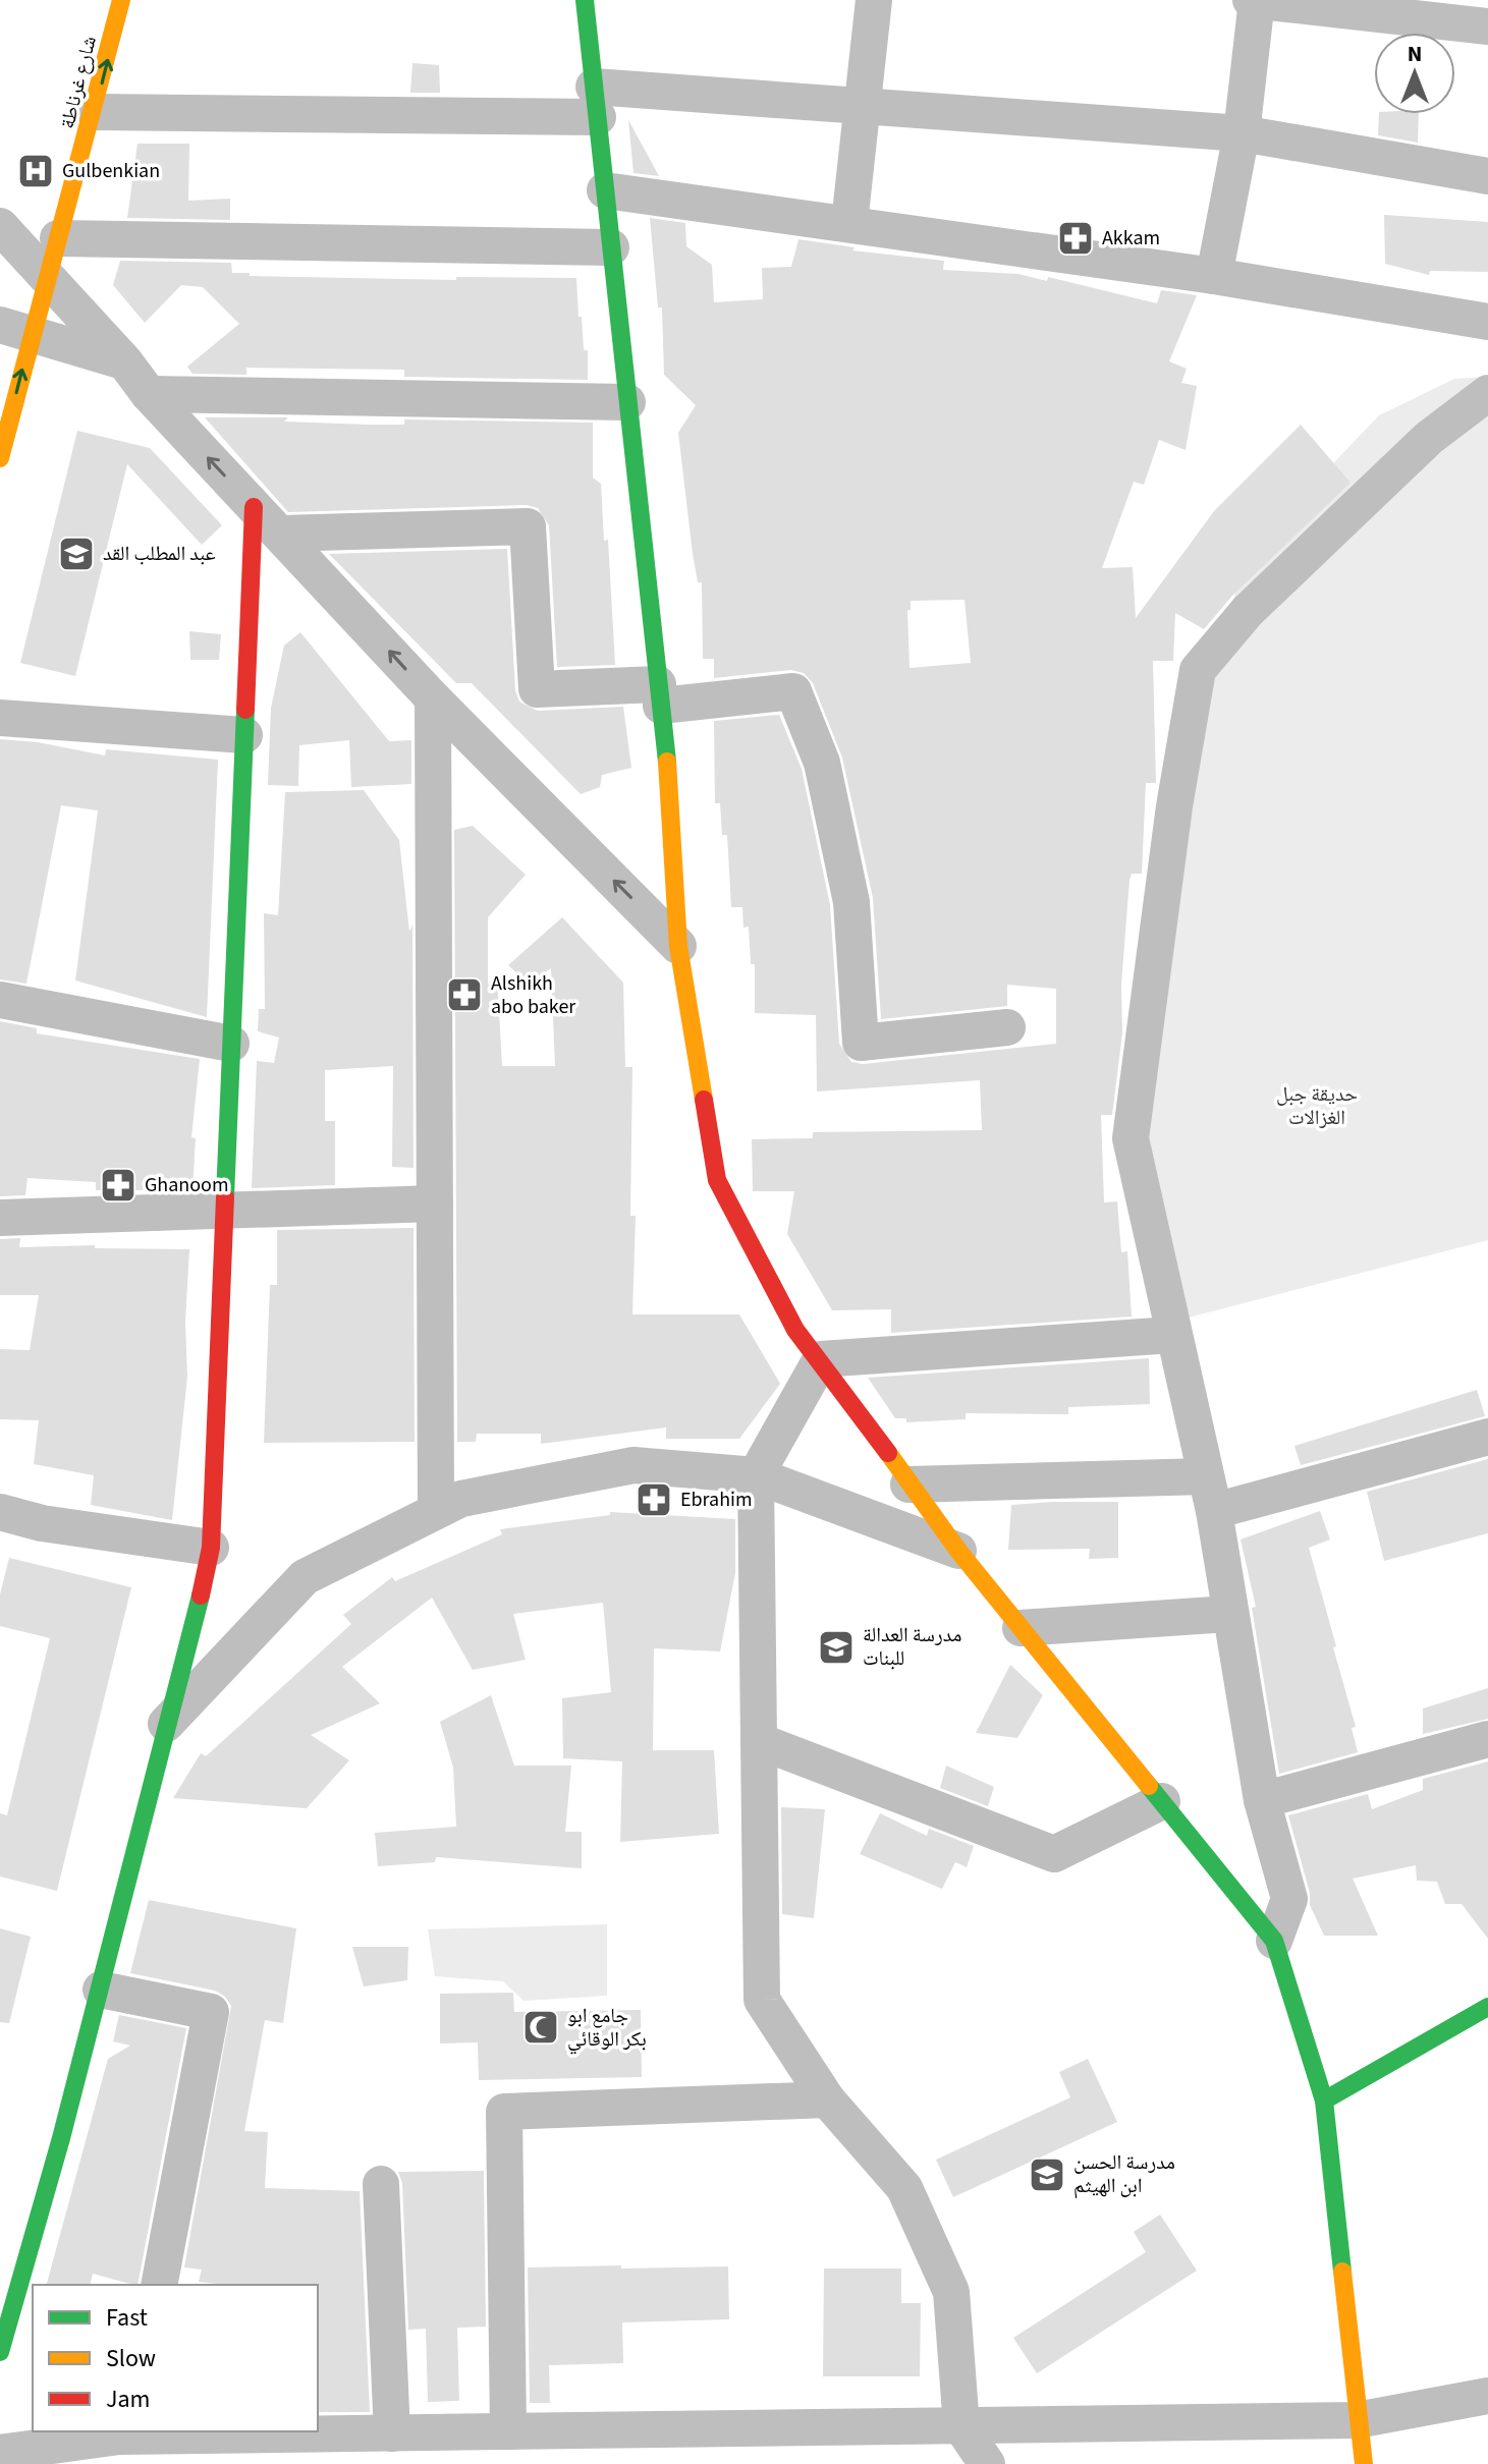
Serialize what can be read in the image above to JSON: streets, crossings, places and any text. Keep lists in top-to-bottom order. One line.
{"streets":{"main road":["شارع غرناطة"]},"one_way":["شارع غرناطة"],"parks":["حديقة جبل الغزالات"],"places":{"hospital":["Gulbenkian"],"pharmacy":["Akkam","Alshikh abo baker","Ghanoom","Ebrahim"],"school or university":["عبد المطلب القد","مدرسة العدالة للبنات","مدرسة الحسن ابن الهيثم"],"mosque":["جامع ابو بكر الوقائي"]},"legend":["Fast","Slow","Jam"],"north":"top"}
